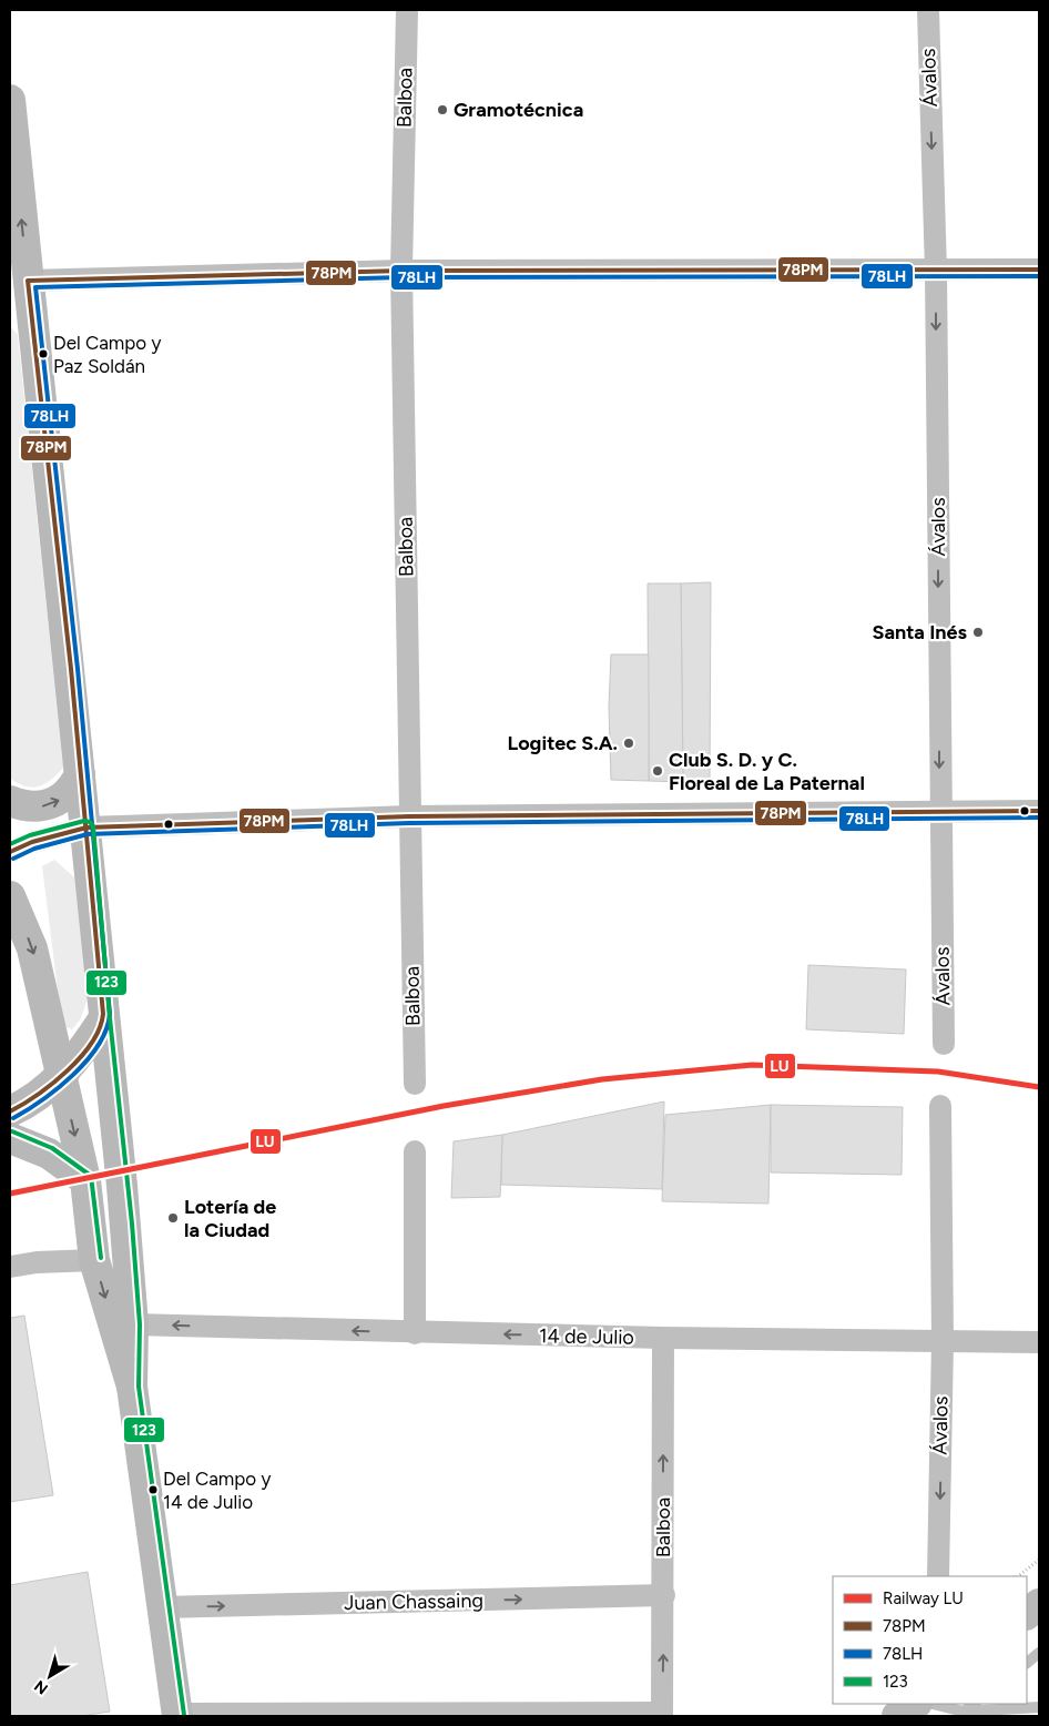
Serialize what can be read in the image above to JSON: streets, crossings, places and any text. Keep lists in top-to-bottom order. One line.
{"streets":{"street":["Ávalos","Balboa","14 de Julio","Juan Chassaing"]},"crossings":[["Ávalos","14 de Julio"],["Balboa","14 de Julio"],["Balboa","Juan Chassaing"]],"one_way":["Ávalos","14 de Julio"],"places":["Gramotécnica","Del Campo y Paz Soldán","Santa Inés","Logitec S.A.","Club S. D. y C. Floreal de La Paternal","Lotería de la Ciudad","Del Campo y 14 de Julio"],"lines":["transit line 78PM","transit line 78LH","transit line 123","rail line LU"],"legend":["Railway LU","78PM","78LH","123"],"north":"bottom left"}
